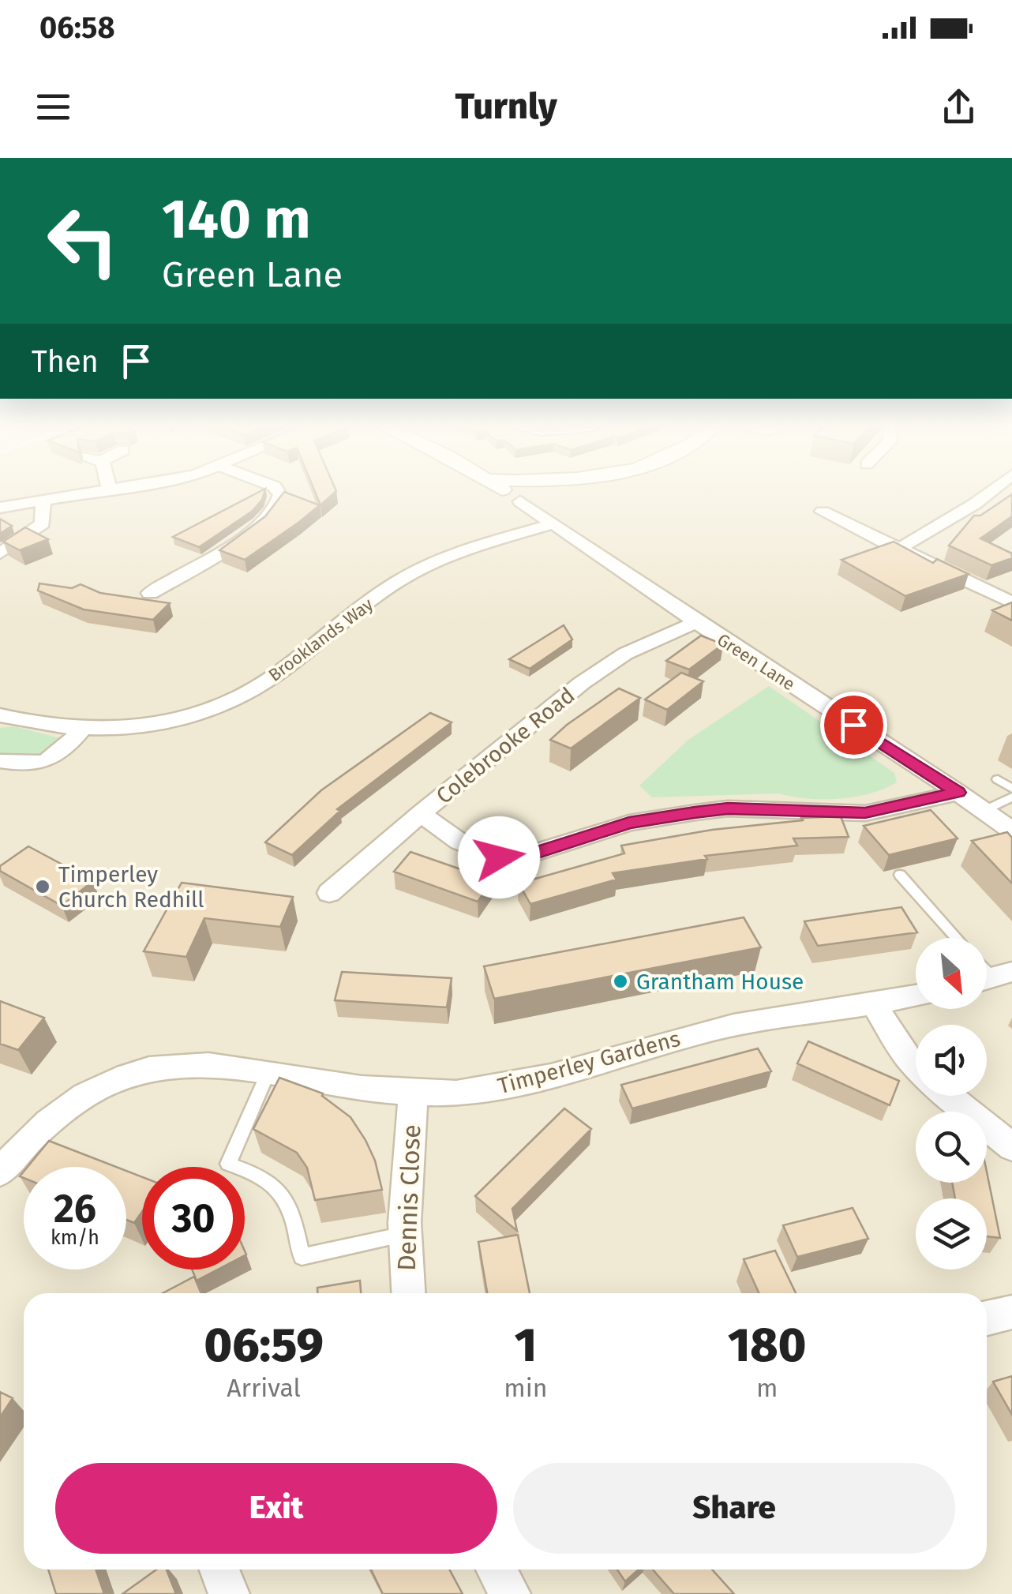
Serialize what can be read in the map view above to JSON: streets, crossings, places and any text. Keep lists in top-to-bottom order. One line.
{"streets":{"street":["Brooklands Way","Green Lane","Colebrooke Road","Timperley Gardens","Dennis Close"]},"crossings":[["Brooklands Way","Green Lane"],["Green Lane","Colebrooke Road"],["Timperley Gardens","Dennis Close"]],"places":["Timperley Church Redhill","Grantham House"],"north":"bottom right","page":{"status":"06:58","header":"Turnly","turn":["140 m","Green Lane"],"then":"Then","speed":"26 km/h","limit":"30","eta":["06:59","Arrival","1","min","180","m"],"buttons":["Exit","Share"]}}
